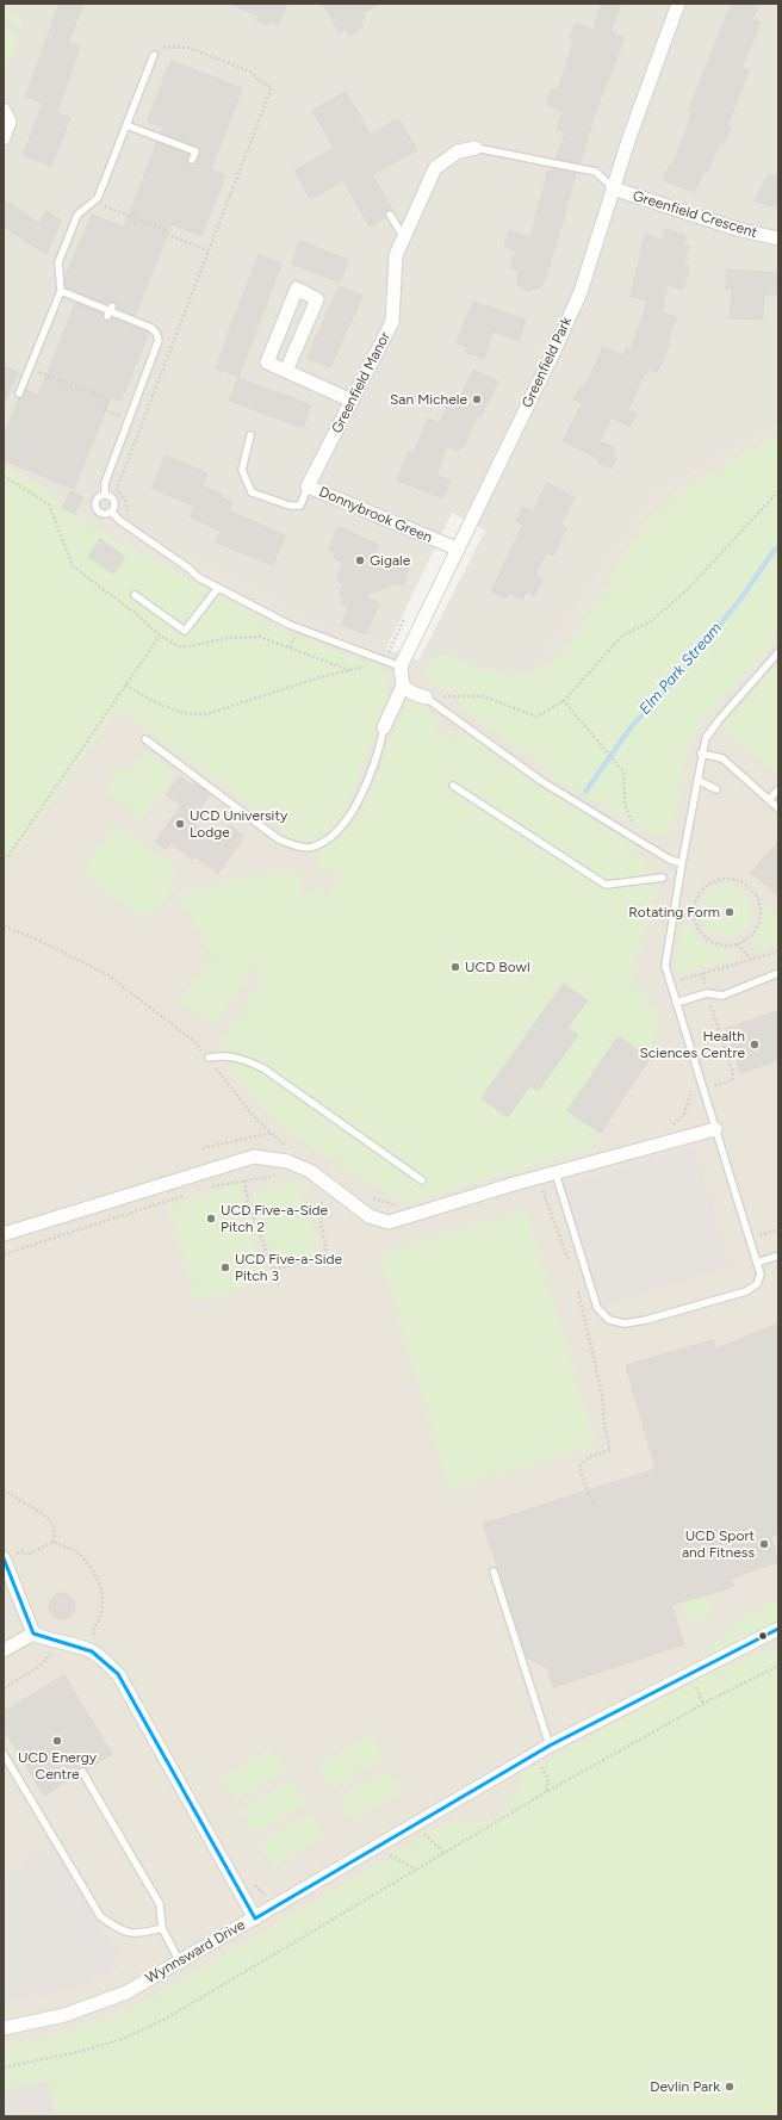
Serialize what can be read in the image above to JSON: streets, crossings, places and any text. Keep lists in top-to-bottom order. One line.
{"streets":{"street":["Greenfield Crescent","Greenfield Park","Greenfield Manor","Donnybrook Green","Wynnsward Drive"]},"crossings":[["Greenfield Crescent","Greenfield Park"],["Greenfield Park","Donnybrook Green"],["Greenfield Manor","Donnybrook Green"]],"water":["Elm Park Stream"],"places":["San Michele","Gigale","UCD University Lodge","Rotating Form","UCD Bowl","Health Sciences Centre","UCD Five-a-Side Pitch 2","UCD Five-a-Side Pitch 3","UCD Sport and Fitness","UCD Energy Centre","Devlin Park"]}
